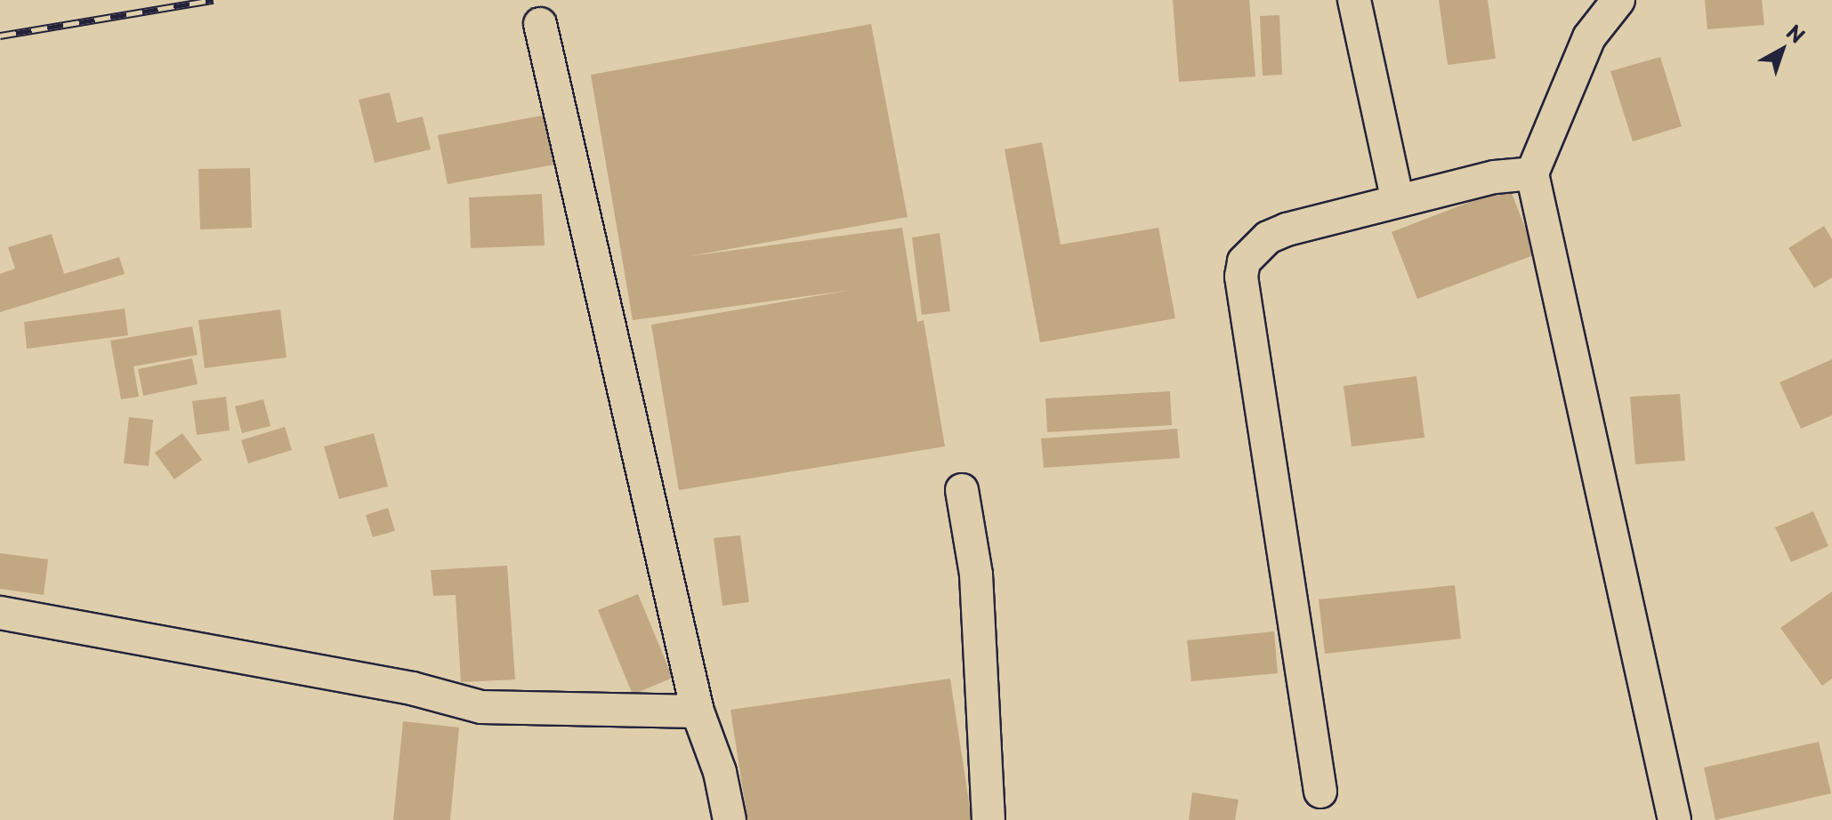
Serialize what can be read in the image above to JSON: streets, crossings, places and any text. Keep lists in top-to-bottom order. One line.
{"north":"top right"}
